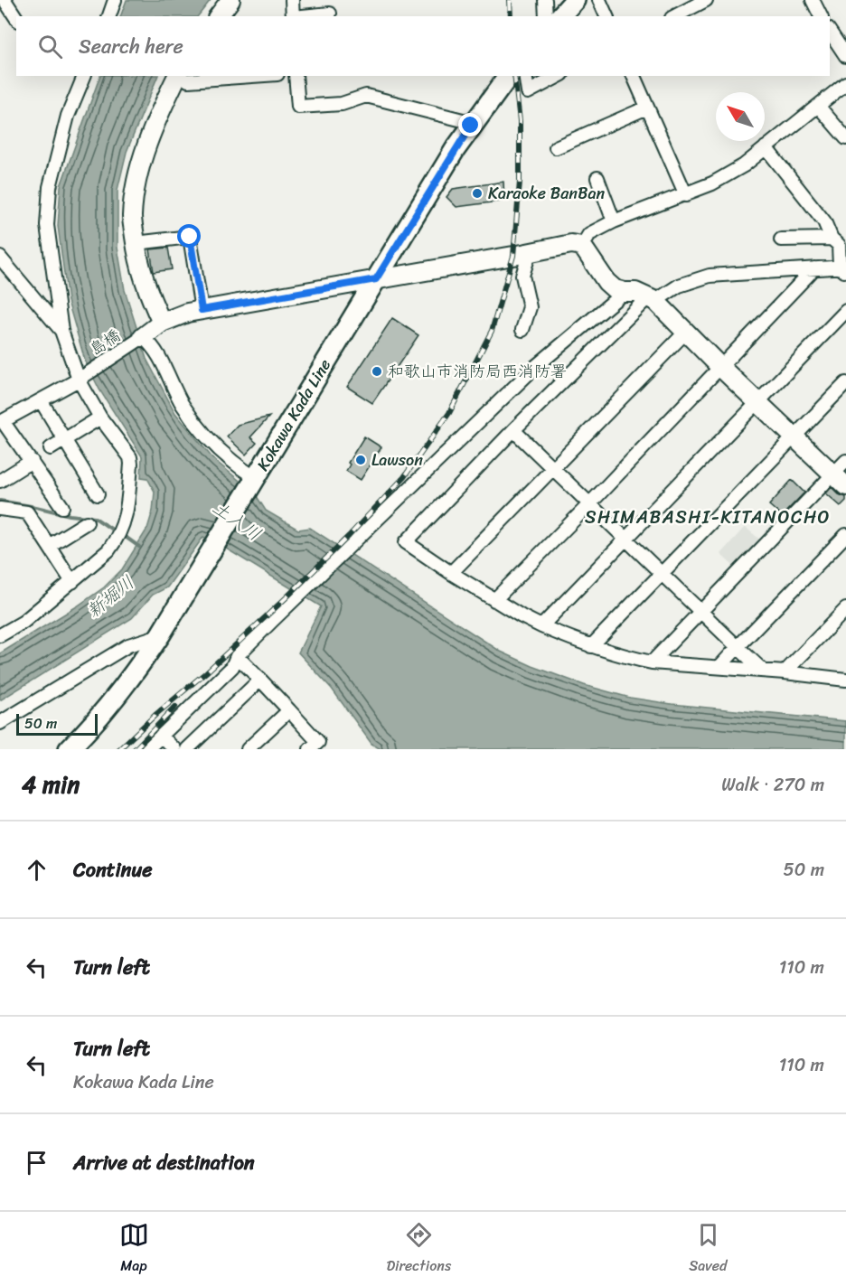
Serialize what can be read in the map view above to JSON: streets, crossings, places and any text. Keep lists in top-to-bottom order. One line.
{"streets":{"main road":["Kokawa Kada Line"],"street":["島橋"]},"districts":["SHIMABASHI-KITANOCHO"],"water":["土入川","新堀川"],"places":["Karaoke BanBan","和歌山市消防局西消防署","Lawson"],"scale_bar":"50 m","north":"top left","page":{"search":"Search here","scale":"50 m","heading":["4 min","Walk · 270 m"],"list":[["Continue","50 m"],["Turn left","110 m"],["Turn left","Kokawa Kada Line","110 m"],"Arrive at destination"],"nav":["Map","Directions","Saved"]}}
